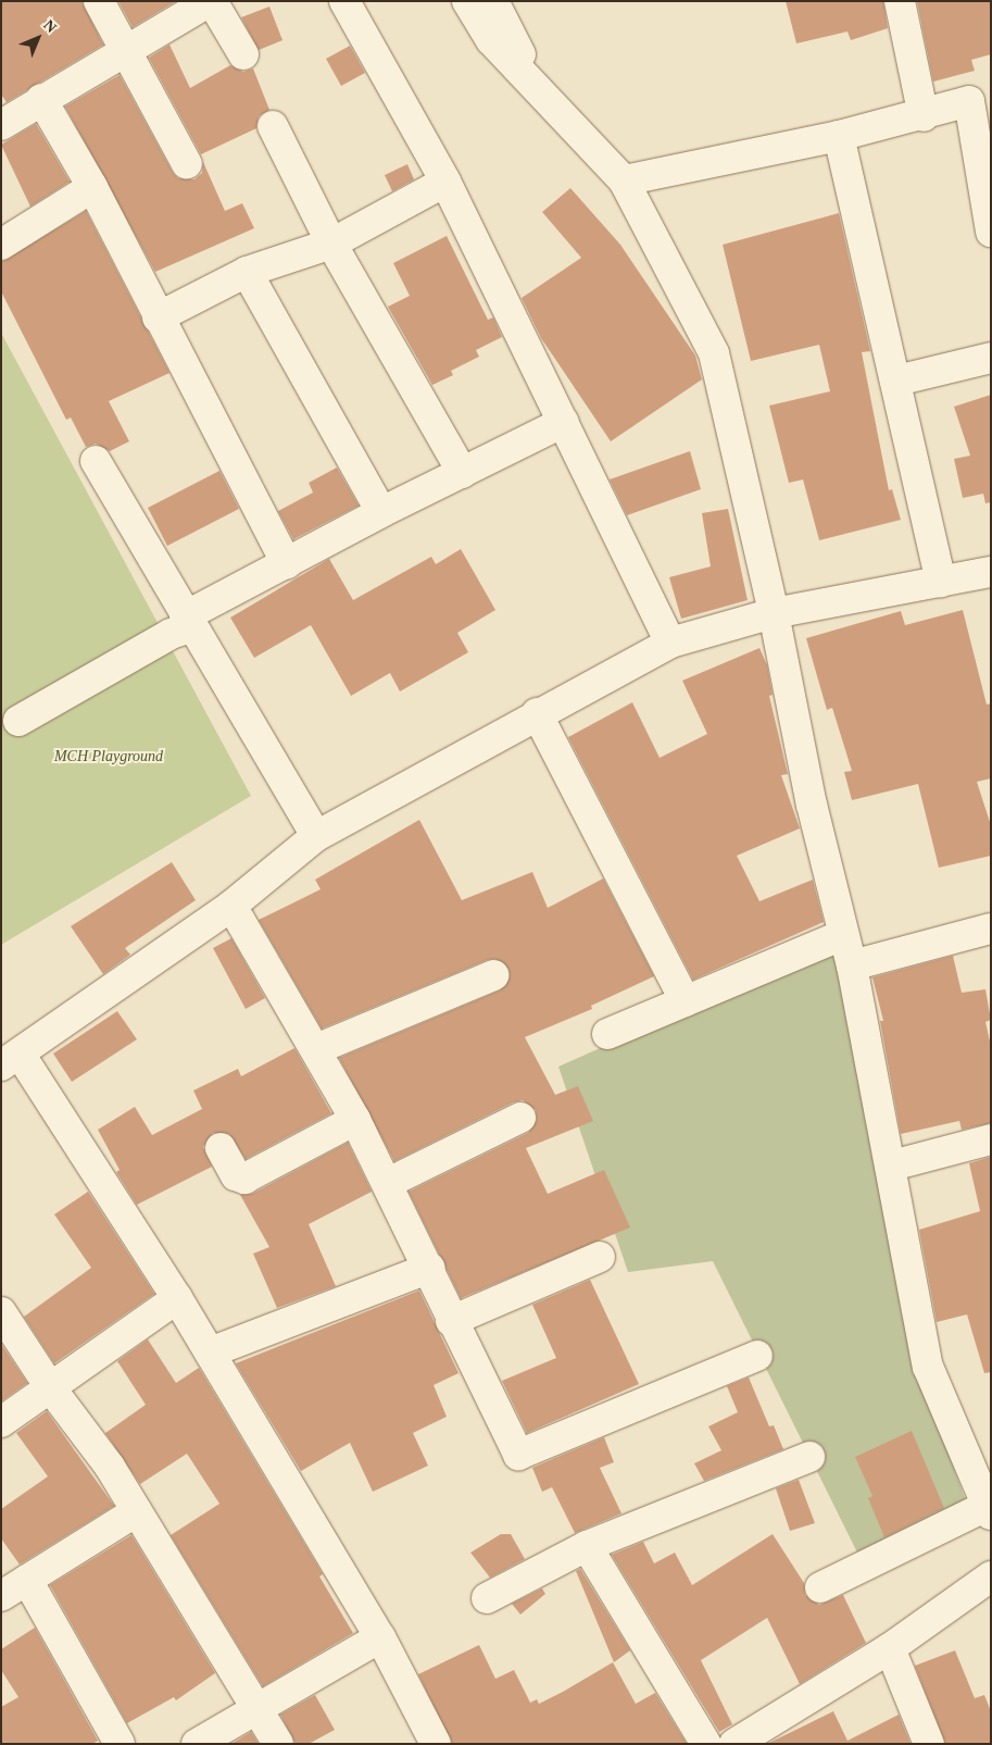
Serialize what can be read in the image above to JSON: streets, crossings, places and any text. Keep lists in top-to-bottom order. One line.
{"parks":["MCH Playground"],"north":"top right"}
